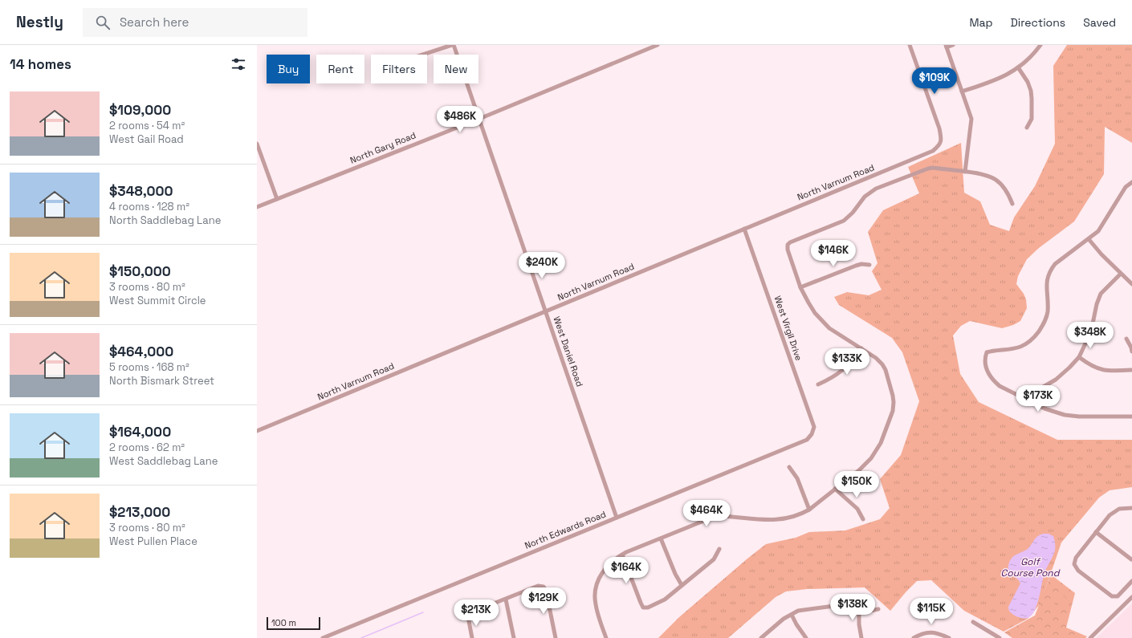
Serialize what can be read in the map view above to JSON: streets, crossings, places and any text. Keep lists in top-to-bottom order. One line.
{"streets":{"street":["North Gary Road","North Varnum Road","West Virgil Drive","West Daniel Road","North Edwards Road"]},"crossings":[["North Gary Road","West Daniel Road"],["North Varnum Road","West Virgil Drive"],["North Varnum Road","West Daniel Road"],["West Virgil Drive","North Edwards Road"],["West Daniel Road","North Edwards Road"]],"water":["Golf Course Pond"],"scale_bar":"100 m","page":{"header":"Nestly","search":"Search here","nav":["Map","Directions","Saved"],"heading":"14 homes","chip":["Buy","Rent","Filters","New"],"price":["$109K","$486K","$146K","$240K","$348K","$133K","$173K","$150K","$464K","$164K","$129K","$138K","$115K","$213K"],"list":[{"name":"$109,000","note":"2 rooms · 54 m² · West Gail Road"},{"name":"$348,000","note":"4 rooms · 128 m² · North Saddlebag Lane"},{"name":"$150,000","note":"3 rooms · 80 m² · West Summit Circle"},{"name":"$464,000","note":"5 rooms · 168 m² · North Bismark Street"},{"name":"$164,000","note":"2 rooms · 62 m² · West Saddlebag Lane"},{"name":"$213,000","note":"3 rooms · 80 m² · West Pullen Place"}],"scale":"100 m"}}
